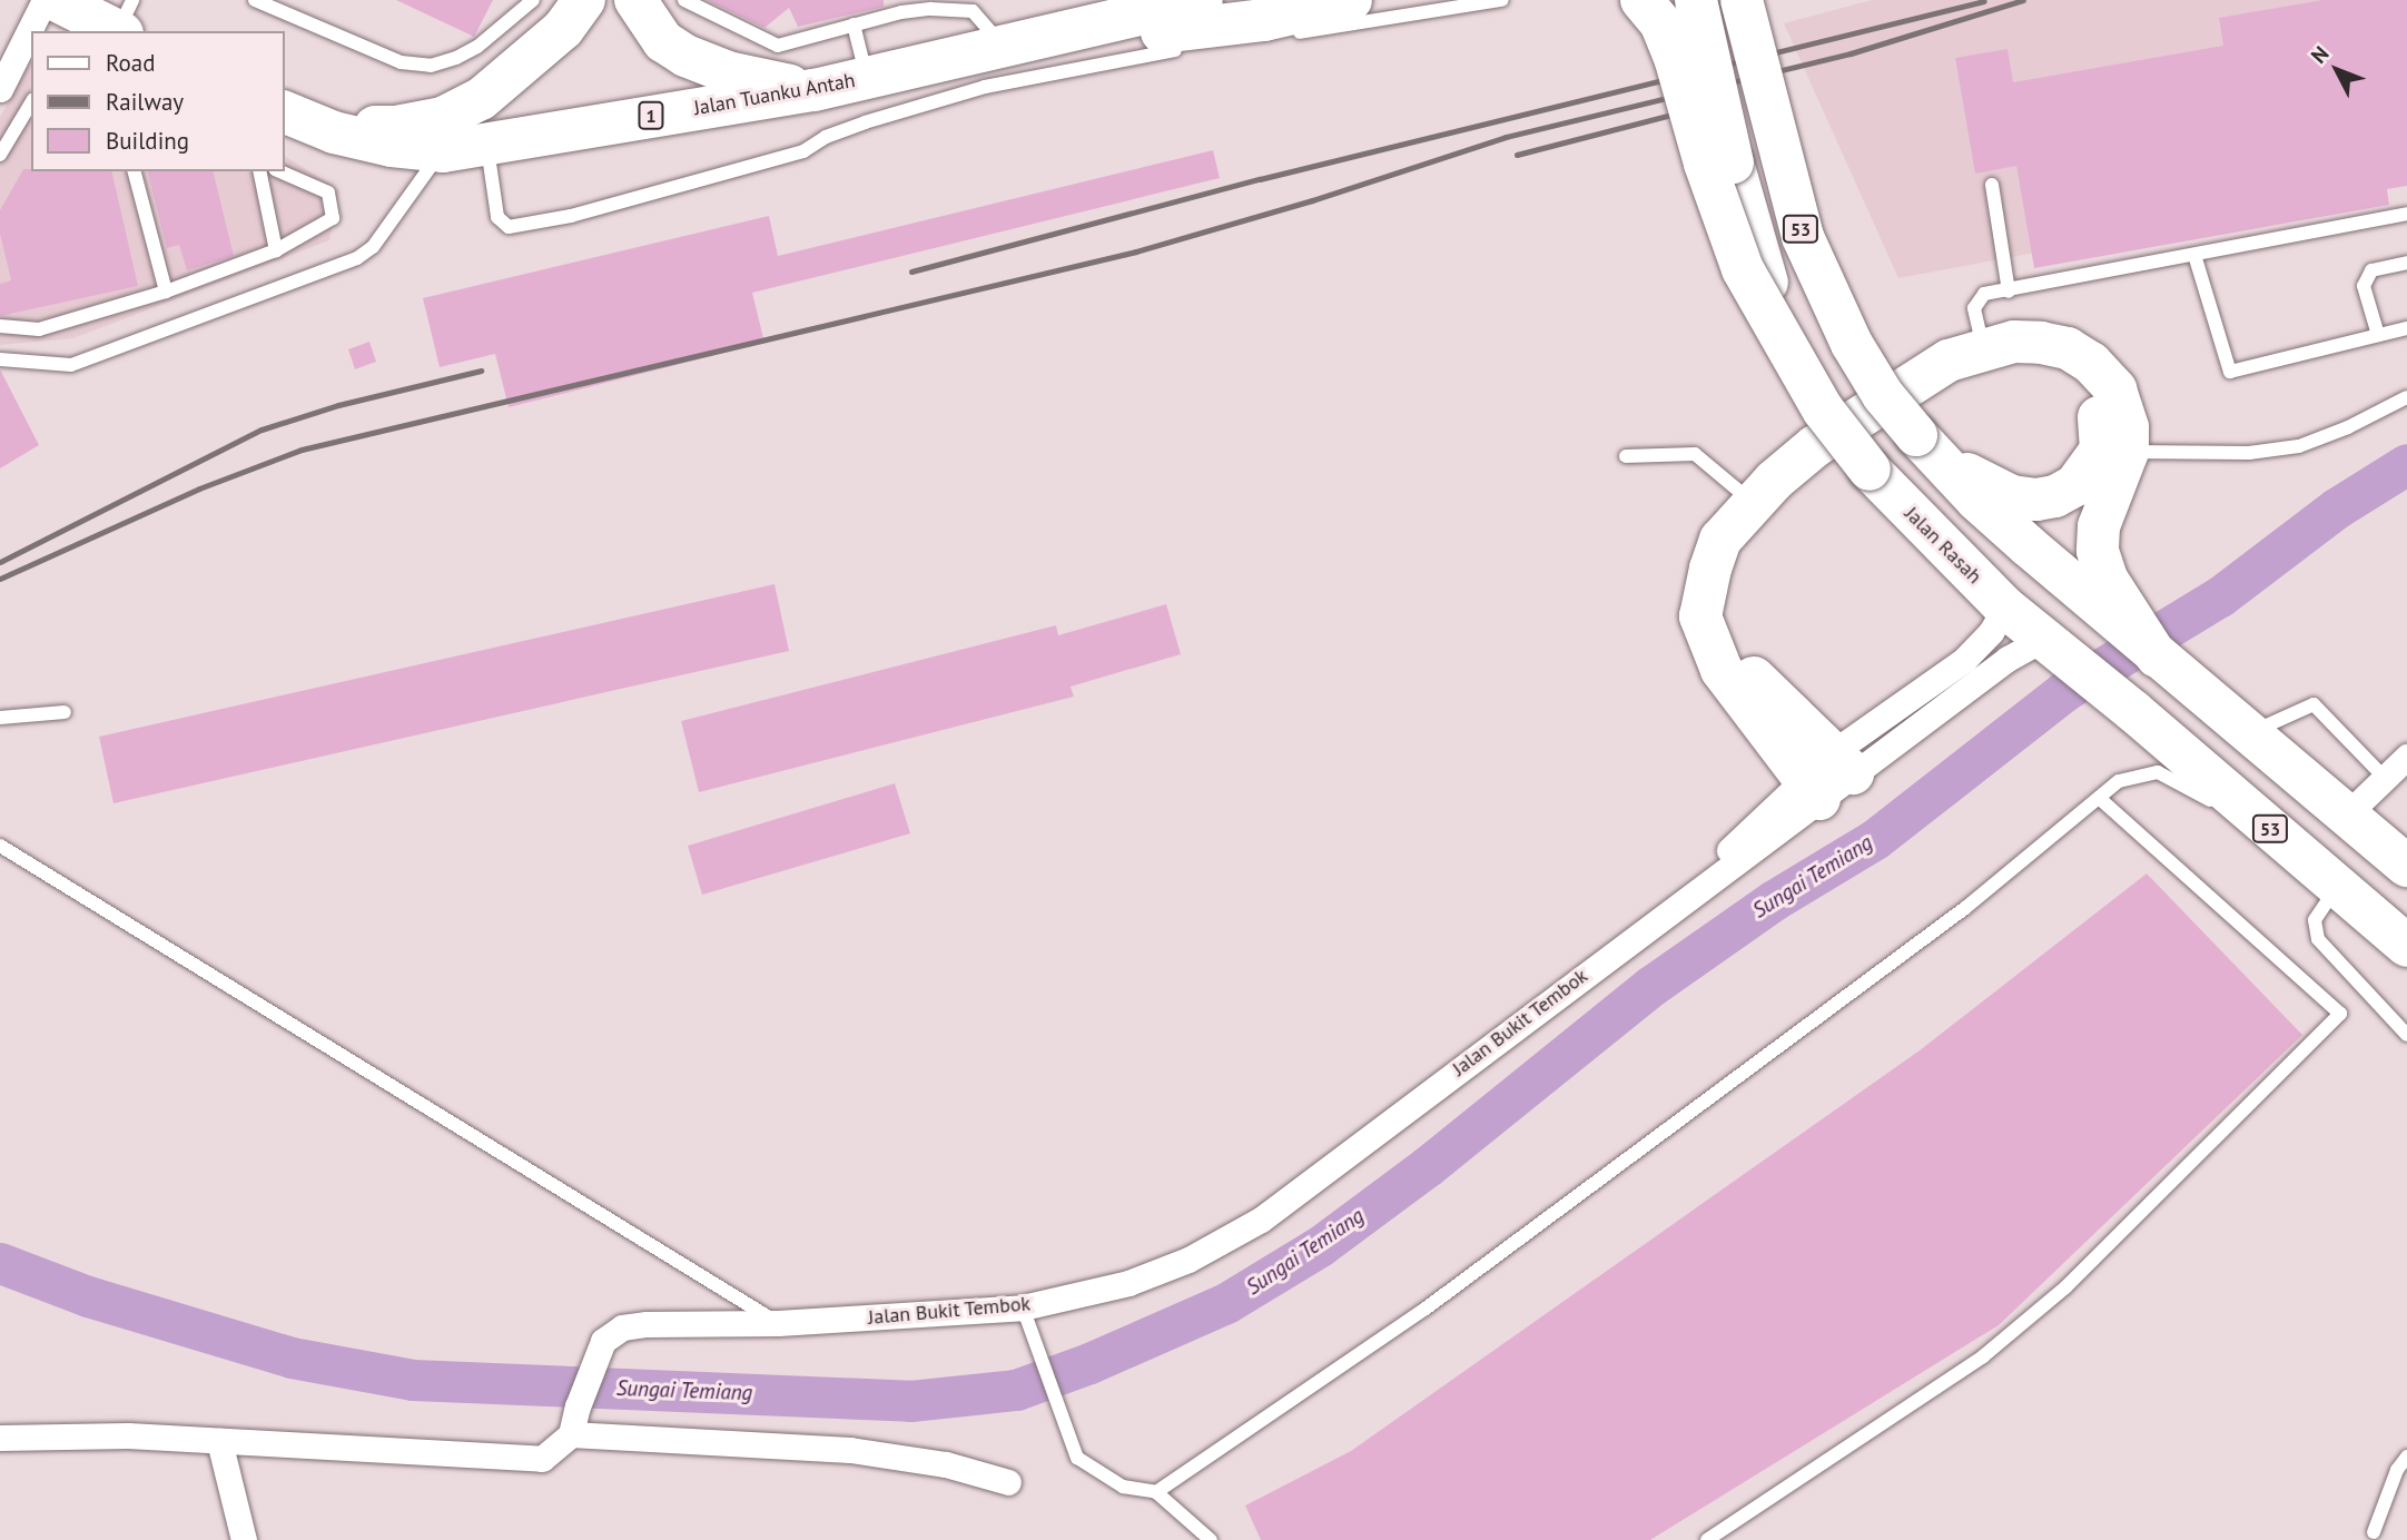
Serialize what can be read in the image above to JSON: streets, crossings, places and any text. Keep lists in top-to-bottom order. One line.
{"streets":{"highway":["Jalan Tuanku Antah","1","53","Jalan Rasah"],"street":["Jalan Bukit Tembok"]},"crossings":[["Jalan Tuanku Antah","1"],["Jalan Rasah","Jalan Bukit Tembok"]],"water":["Sungai Temiang"],"legend":["Road","Railway","Building"],"north":"top left"}
